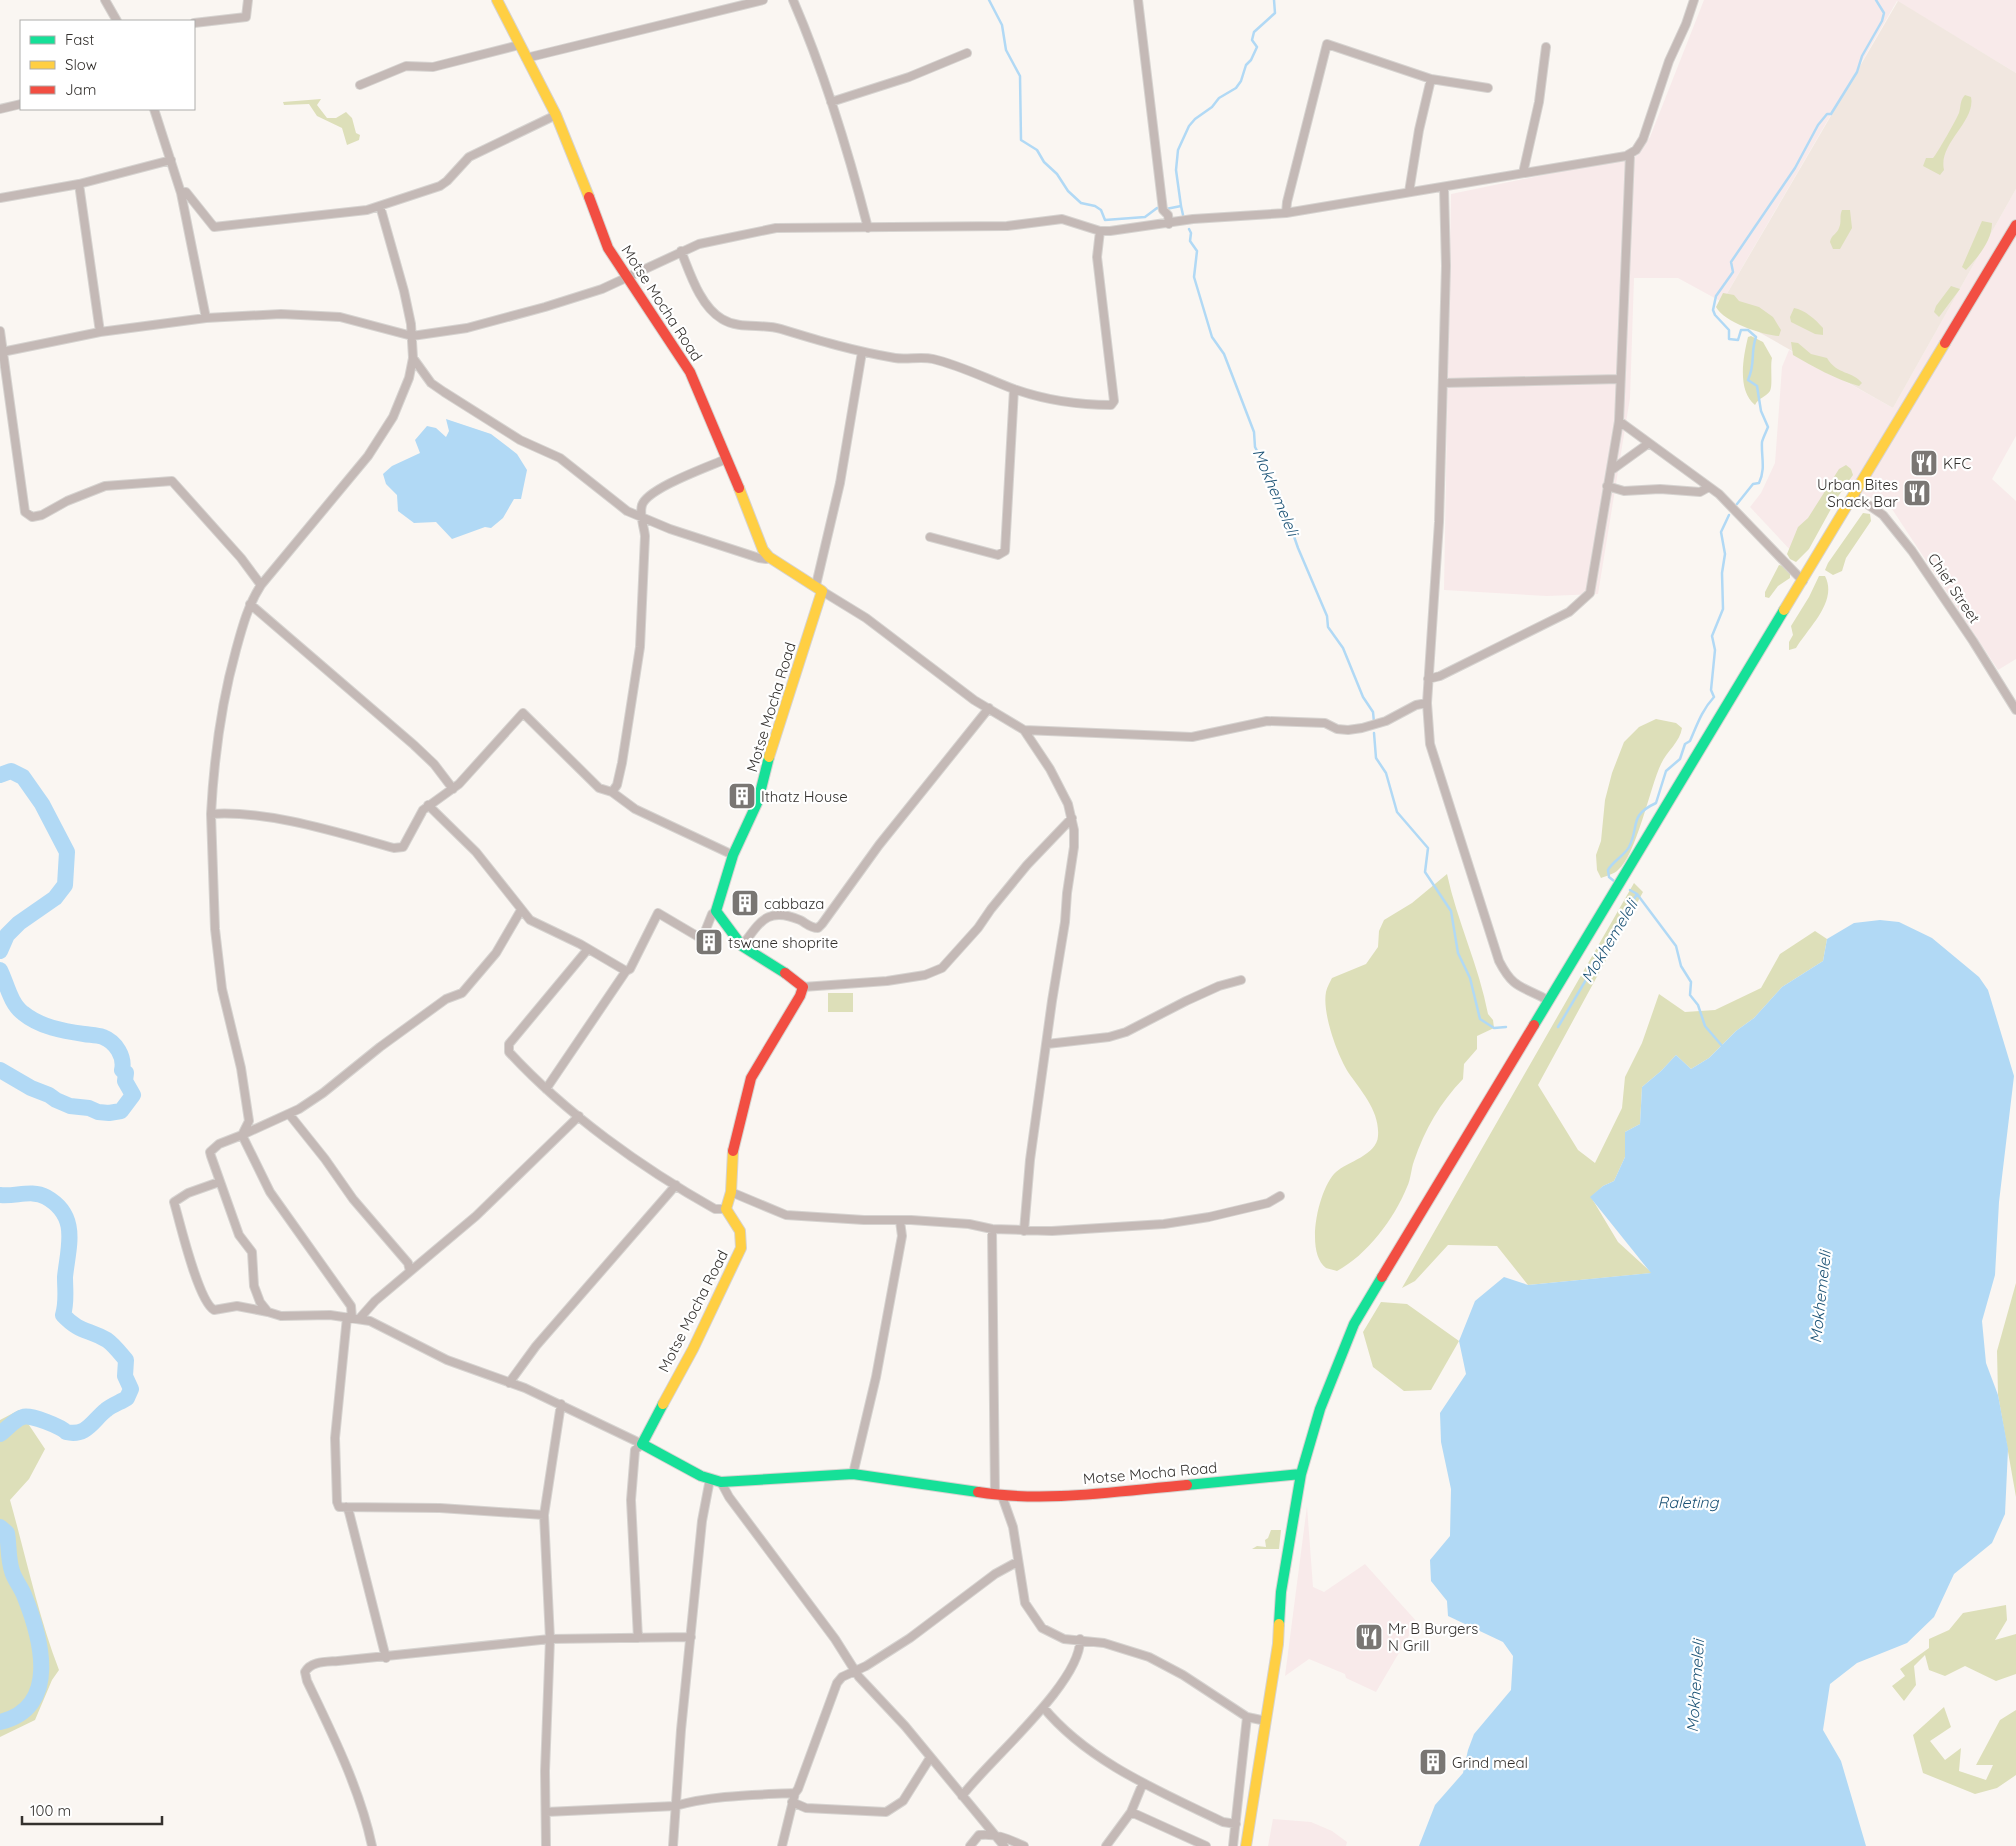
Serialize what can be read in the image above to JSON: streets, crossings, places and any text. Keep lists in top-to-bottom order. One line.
{"streets":{"street":["Motse Mocha Road","Chief Street"]},"water":["Mokhemeleli","Raleting"],"places":{"restaurant":["KFC","Urban Bites Snack Bar","Mr B Burgers N Grill"],"building":["Ithatz House","cabbaza","tswane shoprite","Grind meal"]},"legend":["Fast","Slow","Jam"],"scale_bar":"100 m"}
